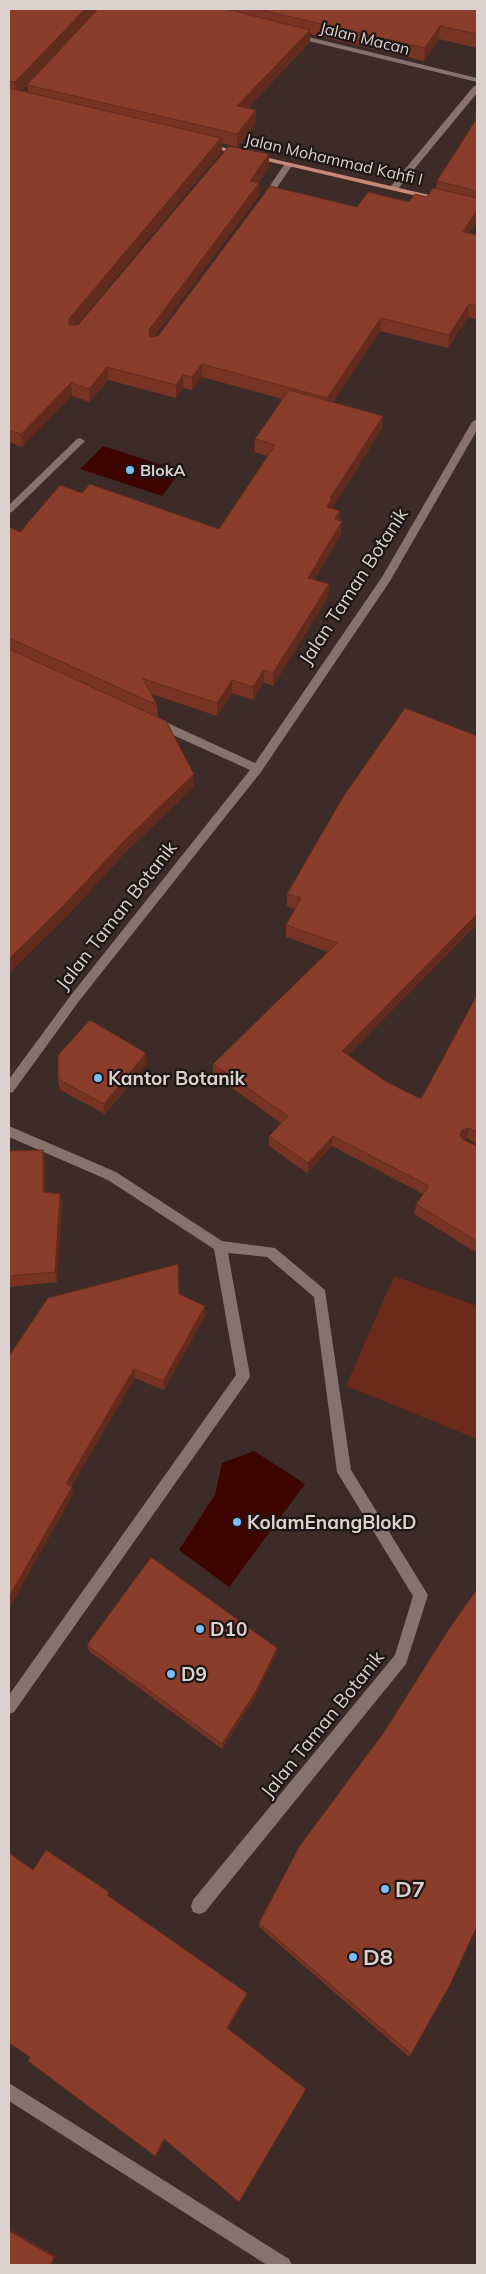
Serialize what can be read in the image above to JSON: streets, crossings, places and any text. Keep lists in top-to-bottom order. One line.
{"streets":{"main road":["Jalan Mohammad Kahfi I"],"street":["Jalan Macan","Jalan Taman Botanik"]},"places":["BlokA","Kantor Botanik","KolamEnangBlokD","D10","D9","D7","D8"]}
